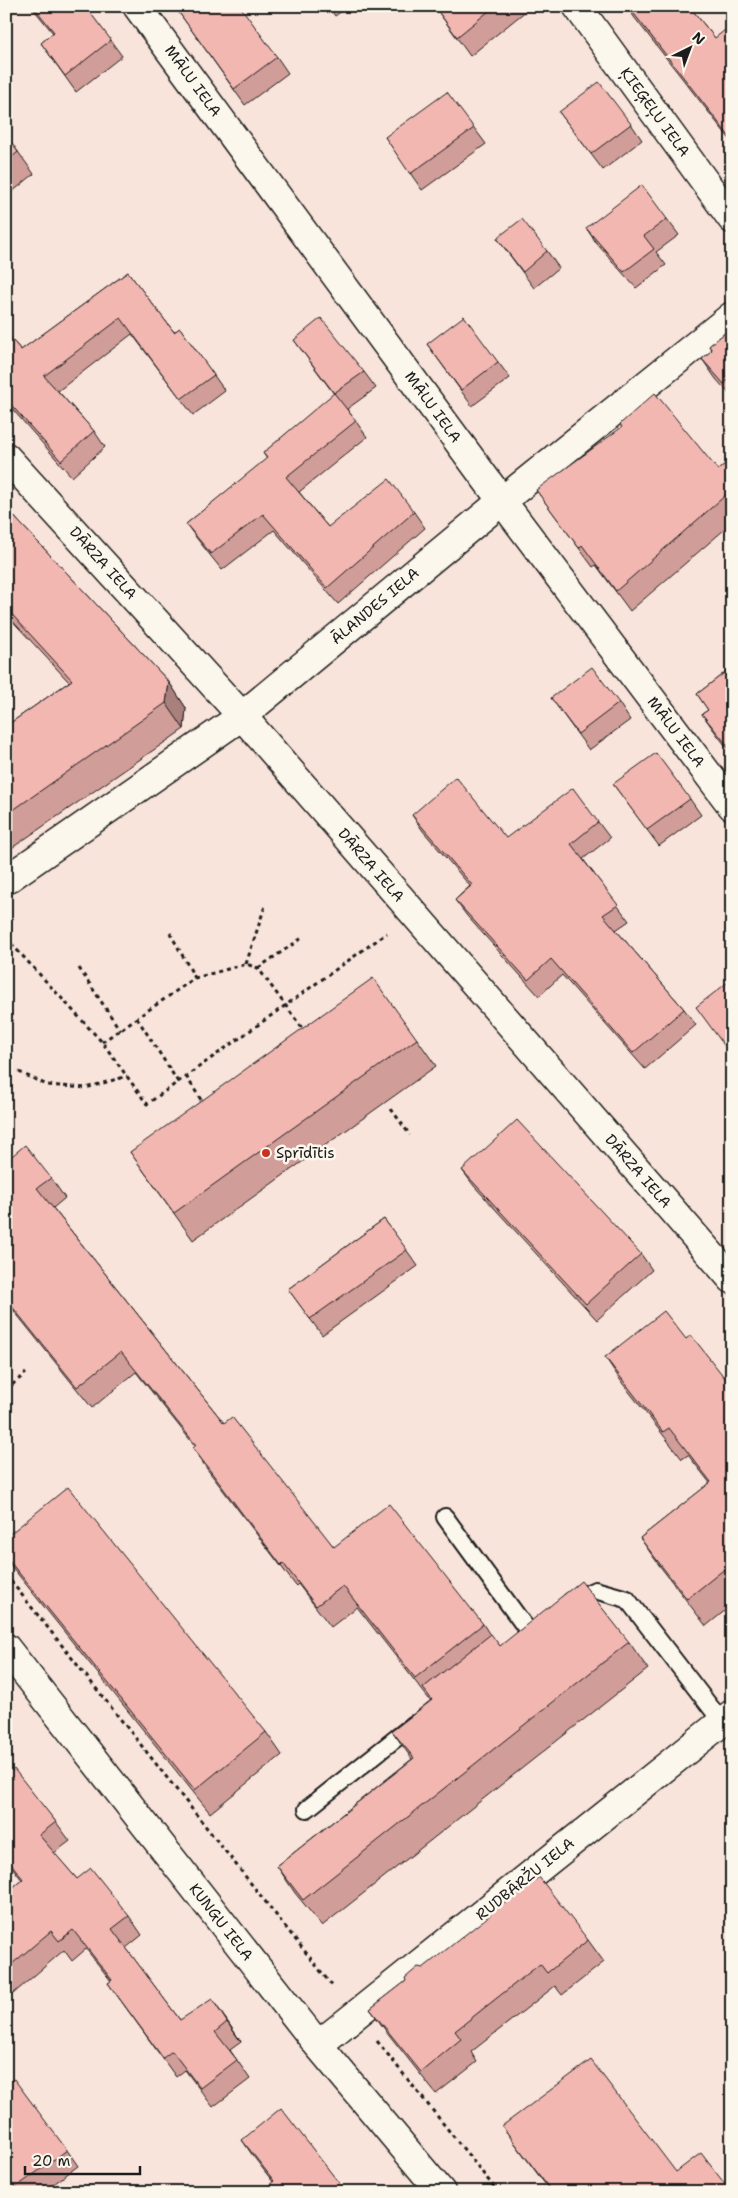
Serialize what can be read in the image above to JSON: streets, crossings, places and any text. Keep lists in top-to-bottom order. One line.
{"streets":{"street":["MĀLU IELA","ĶIEĢEĻU IELA","DĀRZA IELA","ĀLANDES IELA","RUDBĀRŽU IELA","KUNGU IELA"]},"crossings":[["MĀLU IELA","ĀLANDES IELA"],["DĀRZA IELA","ĀLANDES IELA"],["RUDBĀRŽU IELA","KUNGU IELA"]],"places":["Sprīdītis"],"scale_bar":"20 m","north":"top right"}
